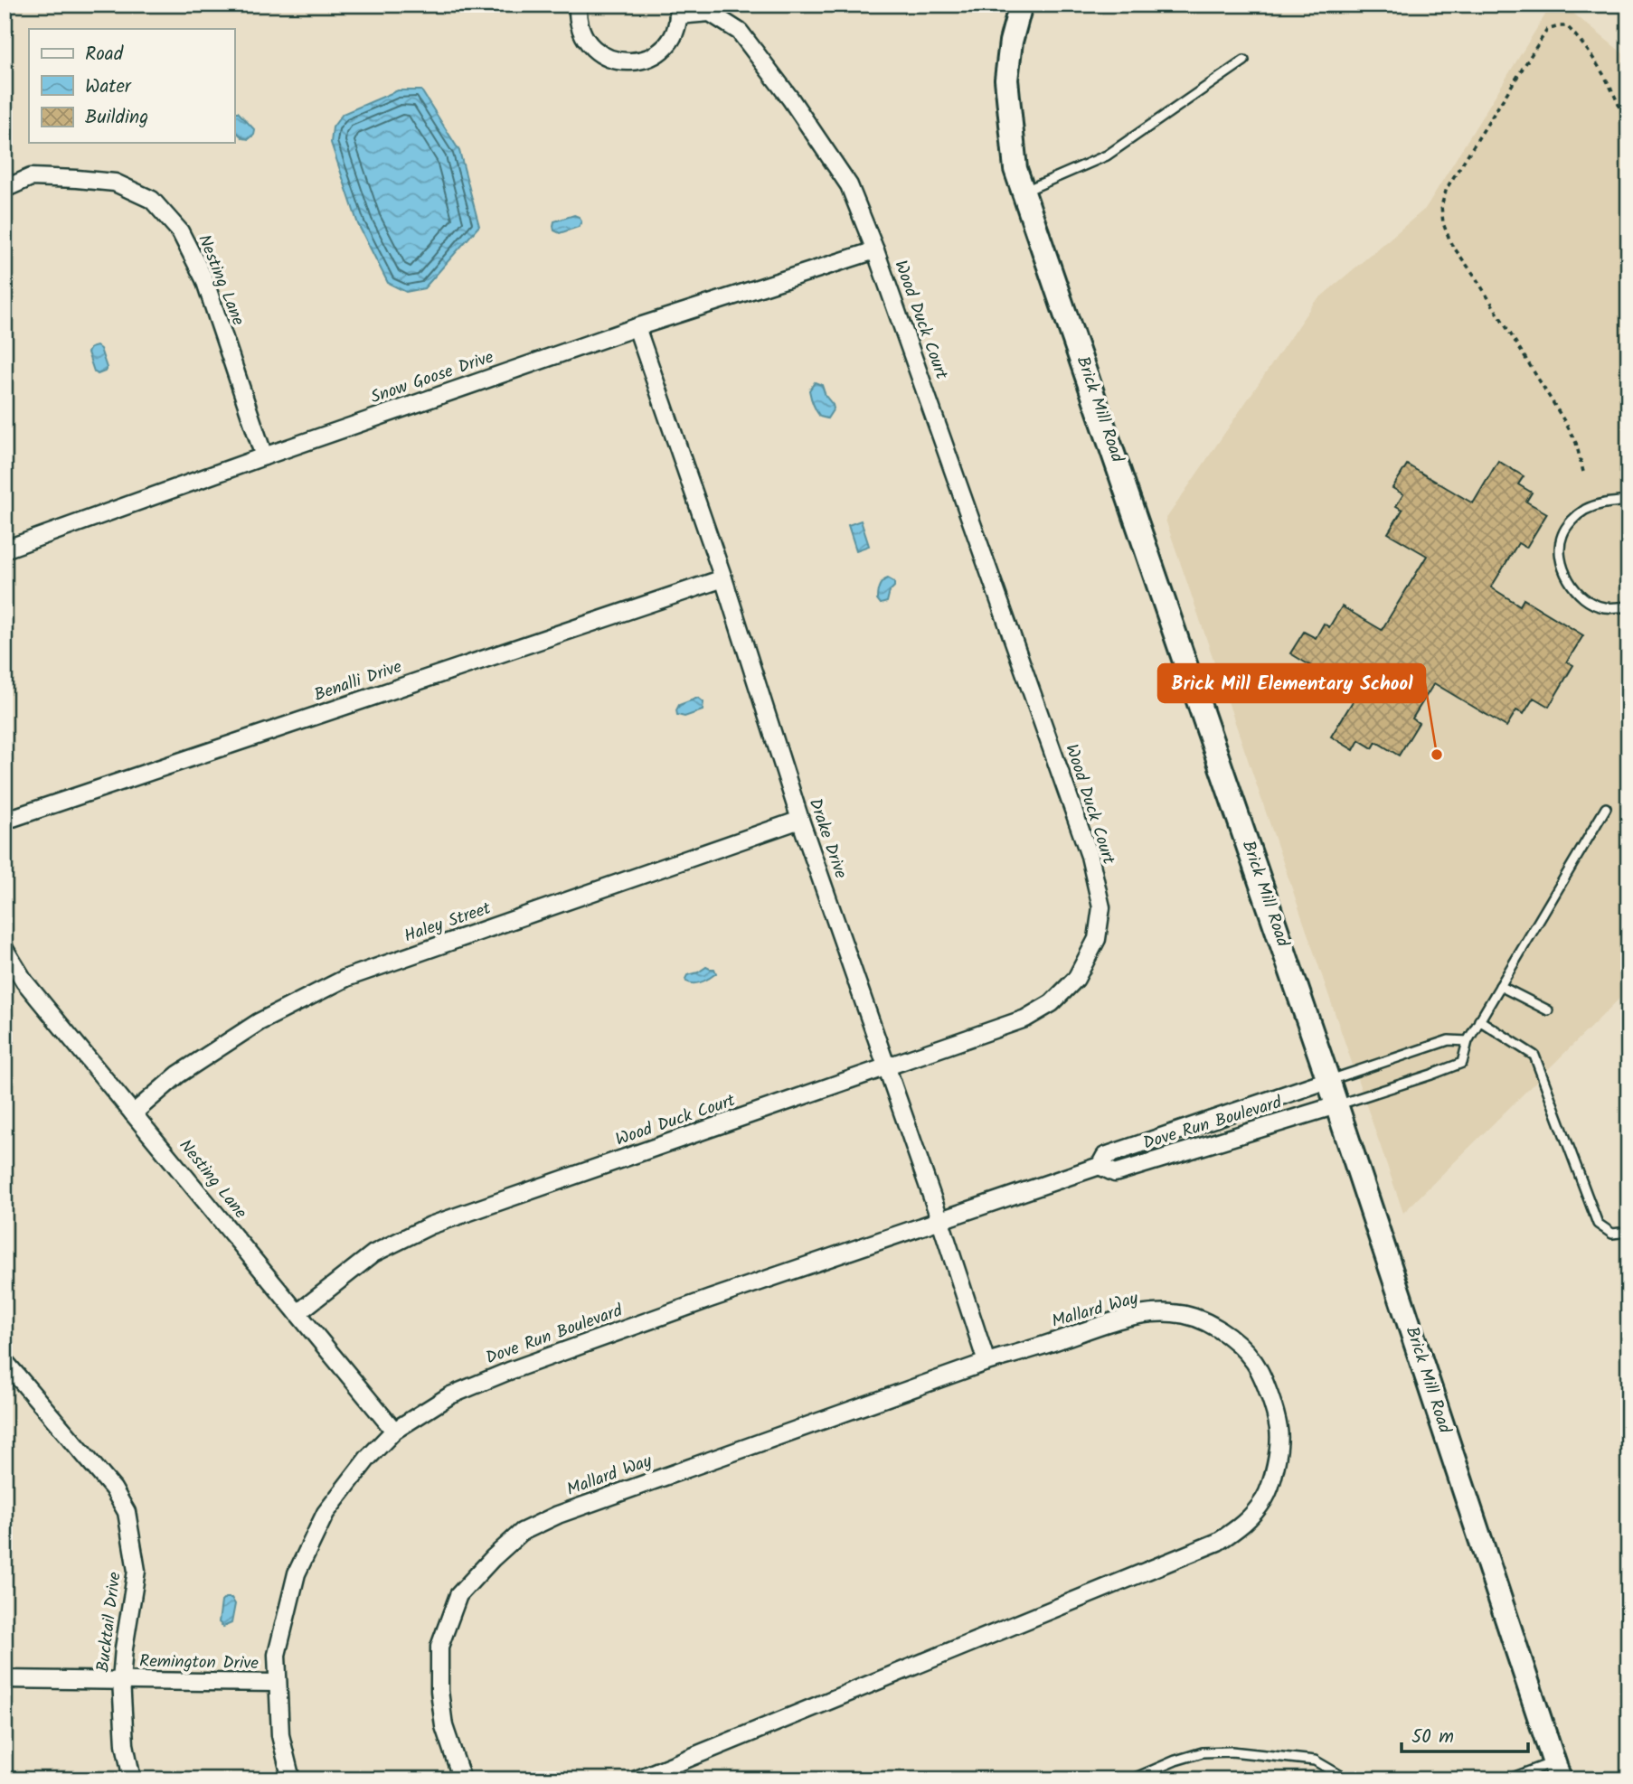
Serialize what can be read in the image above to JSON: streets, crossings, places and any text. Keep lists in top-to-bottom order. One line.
{"streets":{"street":["Nesting Lane","Wood Duck Court","Snow Goose Drive","Brick Mill Road","Benalli Drive","Drake Drive","Haley Street","Dove Run Boulevard","Mallard Way","Bucktail Drive","Remington Drive"]},"crossings":[["Nesting Lane","Wood Duck Court"],["Nesting Lane","Snow Goose Drive"],["Nesting Lane","Haley Street"],["Nesting Lane","Dove Run Boulevard"],["Wood Duck Court","Snow Goose Drive"],["Wood Duck Court","Drake Drive"],["Snow Goose Drive","Drake Drive"],["Brick Mill Road","Dove Run Boulevard"],["Benalli Drive","Drake Drive"],["Drake Drive","Haley Street"],["Drake Drive","Dove Run Boulevard"],["Drake Drive","Mallard Way"],["Dove Run Boulevard","Remington Drive"],["Bucktail Drive","Remington Drive"]],"places":["Brick Mill Elementary School"],"legend":["Road","Water","Building"],"scale_bar":"50 m"}
